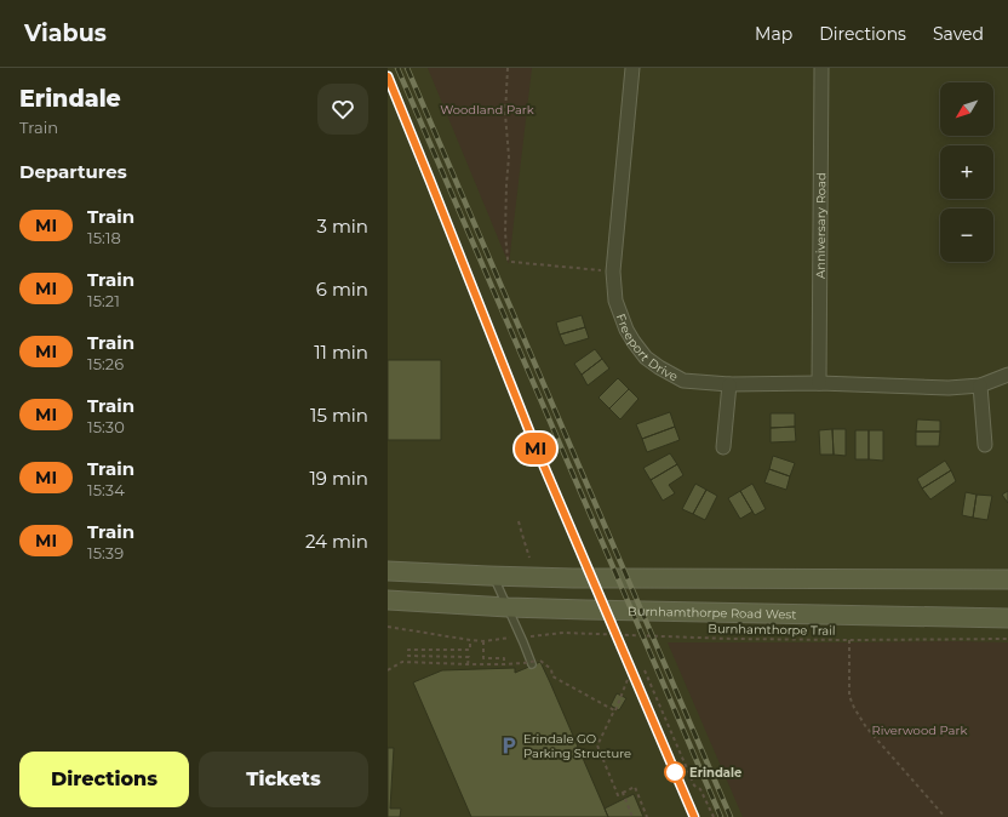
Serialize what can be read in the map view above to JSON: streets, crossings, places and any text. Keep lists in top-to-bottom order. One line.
{"streets":{"main road":["Burnhamthorpe Road West"],"street":["Anniversary Road","Freeport Drive"],"path":["Burnhamthorpe Trail"]},"crossings":[["Anniversary Road","Freeport Drive"]],"parks":["Woodland Park","Riverwood Park"],"places":{"parking":["Erindale GO Parking Structure"],"other":["Erindale"]},"north":"bottom left","page":{"header":"Viabus","nav":["Map","Directions","Saved"],"heading":[["Erindale","Train"],"Departures"],"on_map":"MI","map_buttons":["+","−"],"list":[{"mark":"MI","name":"Train","note":"15:18","value":"3 min"},{"mark":"MI","name":"Train","note":"15:21","value":"6 min"},{"mark":"MI","name":"Train","note":"15:26","value":"11 min"},{"mark":"MI","name":"Train","note":"15:30","value":"15 min"},{"mark":"MI","name":"Train","note":"15:34","value":"19 min"},{"mark":"MI","name":"Train","note":"15:39","value":"24 min"}],"buttons":["Directions","Tickets"]}}
